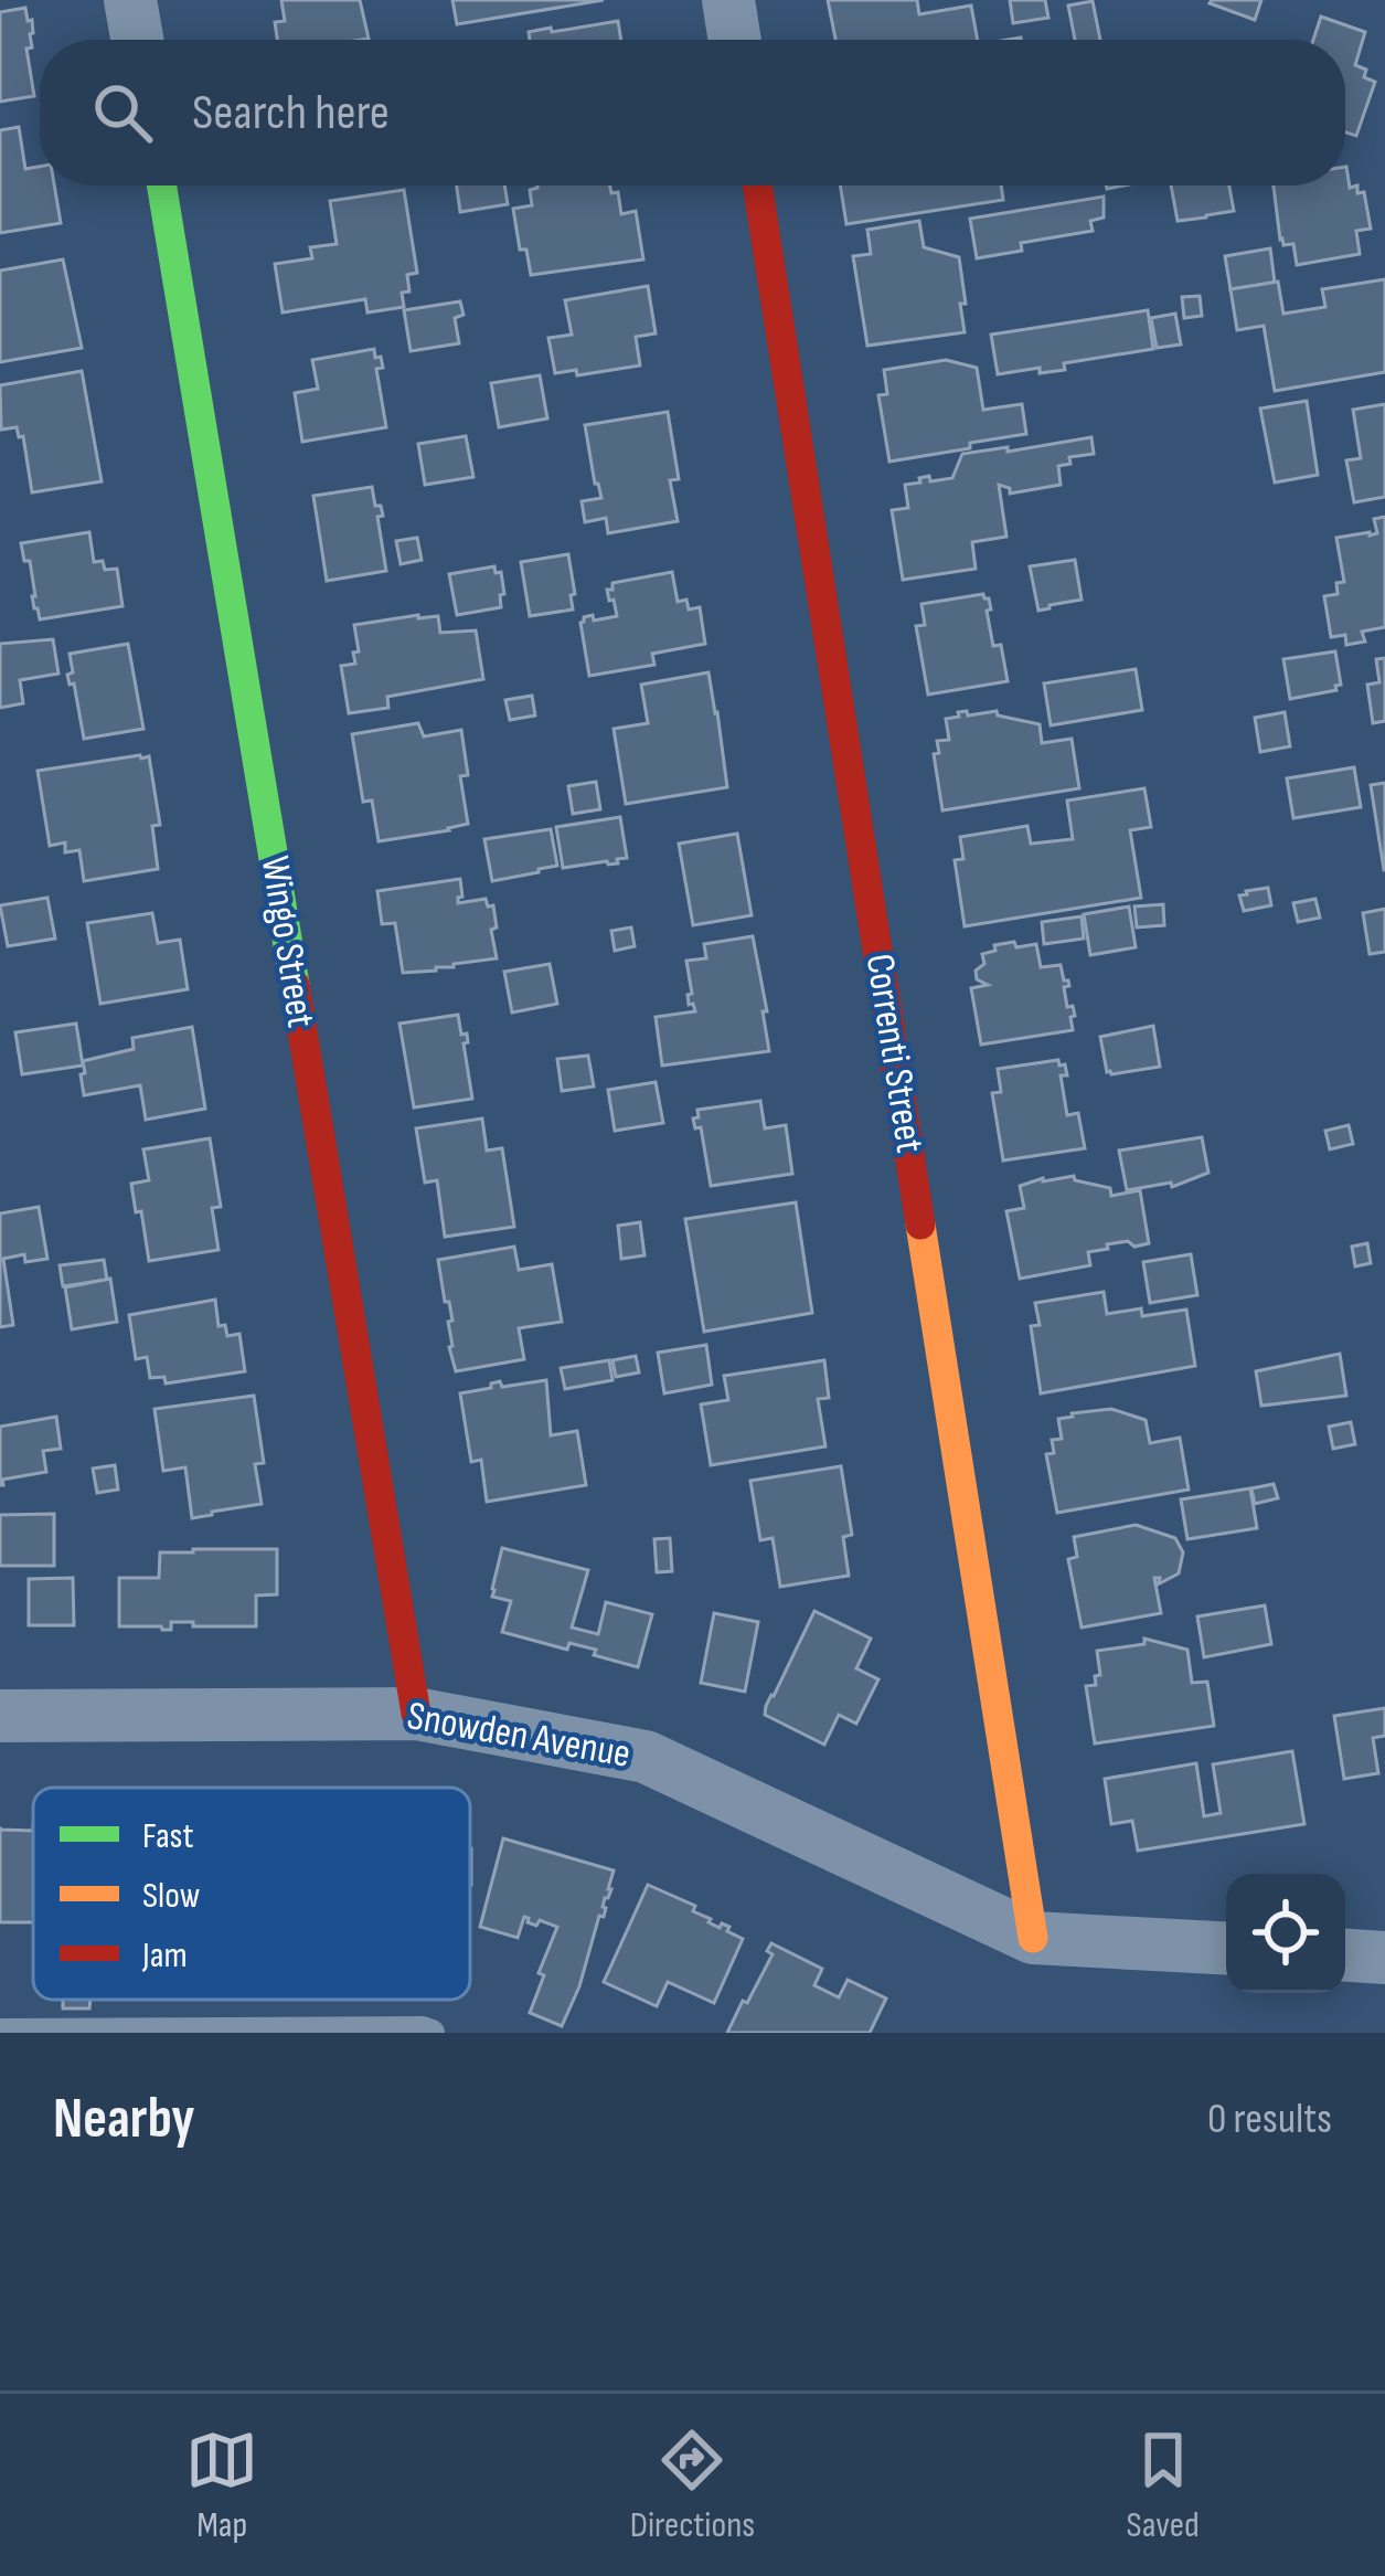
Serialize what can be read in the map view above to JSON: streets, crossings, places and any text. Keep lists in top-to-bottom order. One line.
{"streets":{"street":["Wingo Street","Correnti Street","Snowden Avenue"]},"crossings":[["Wingo Street","Snowden Avenue"],["Correnti Street","Snowden Avenue"]],"legend":["Fast","Slow","Jam"],"page":{"search":"Search here","heading":["Nearby","0 results"],"nav":["Map","Directions","Saved"]}}
